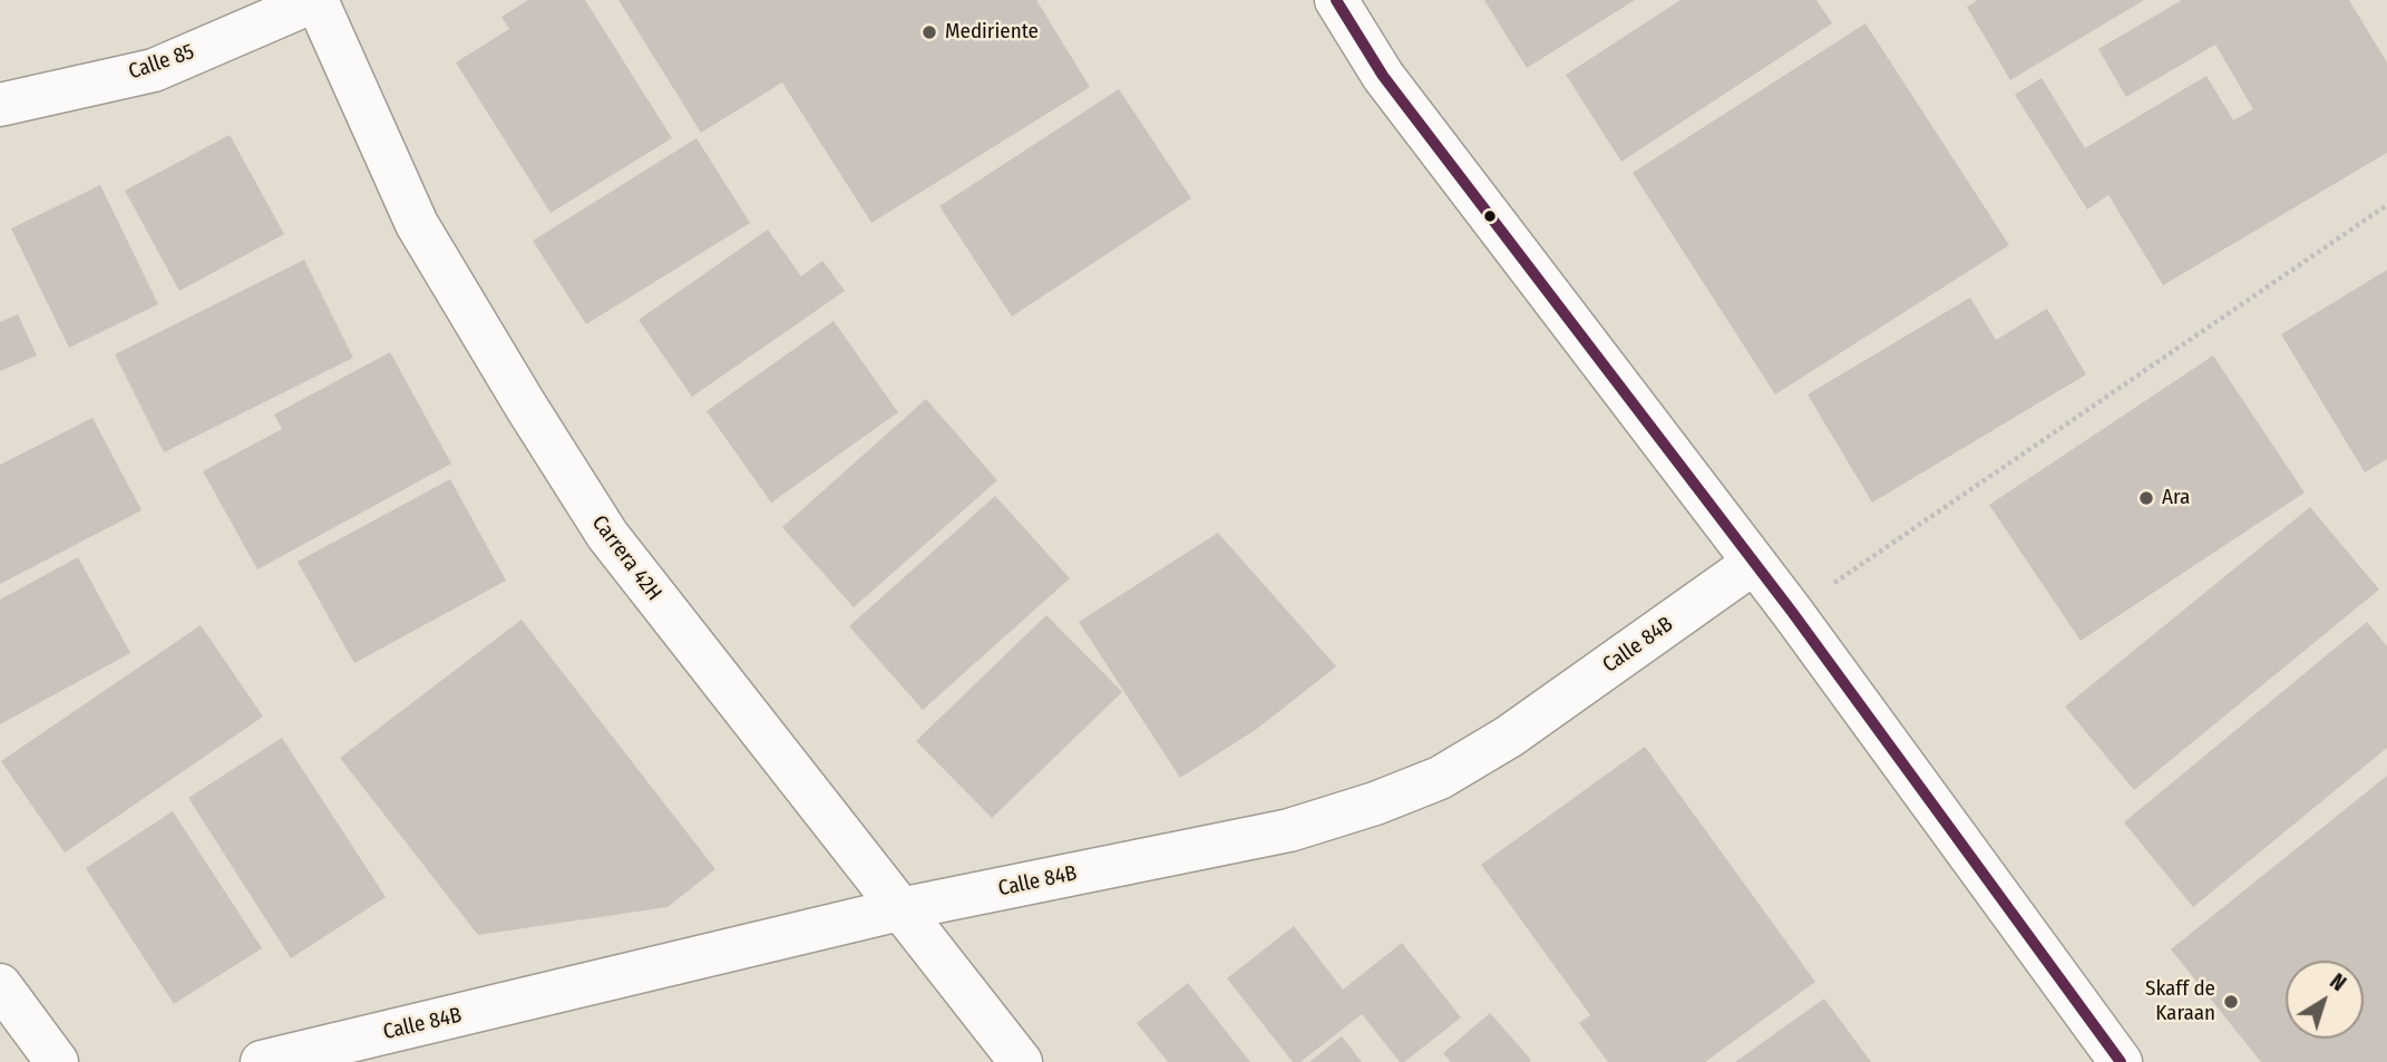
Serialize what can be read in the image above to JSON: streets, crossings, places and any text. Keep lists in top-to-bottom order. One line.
{"streets":{"street":["Calle 85","Carrera 42H","Calle 84B"]},"crossings":[["Calle 85","Carrera 42H"],["Carrera 42H","Calle 84B"]],"places":["Mediriente","Ara","Skaff de Karaan"],"north":"top right"}
